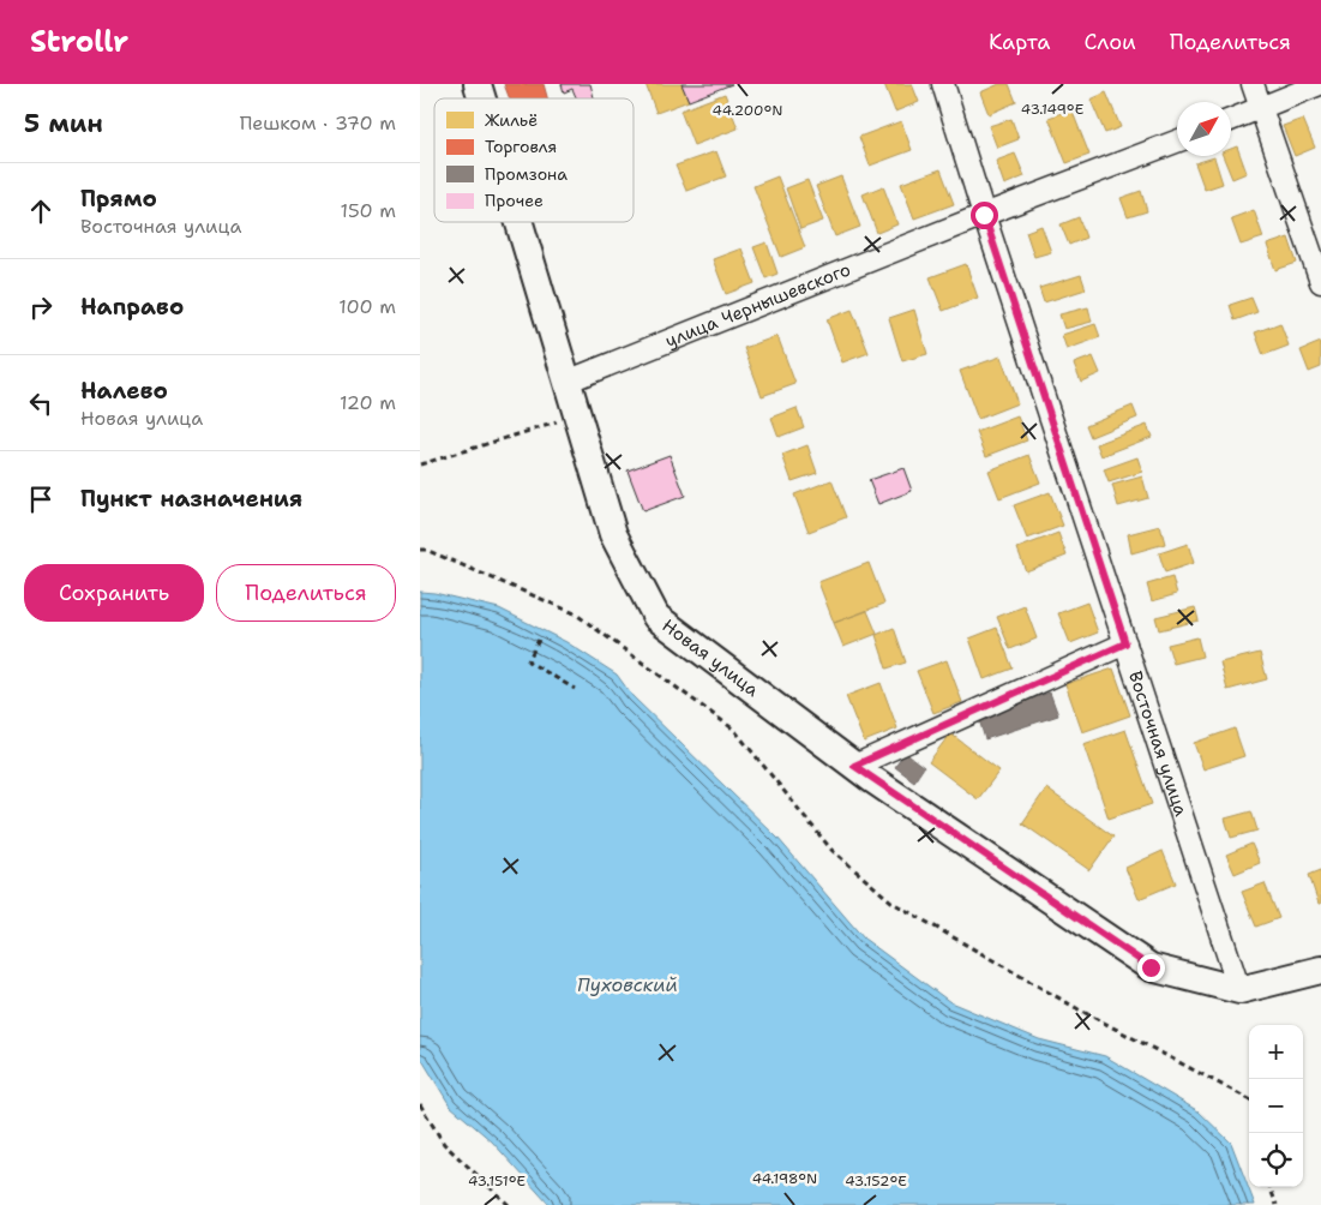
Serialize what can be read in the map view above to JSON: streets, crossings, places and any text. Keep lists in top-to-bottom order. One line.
{"streets":{"street":["улица Чернышевского","Новая улица","Восточная улица"]},"crossings":[["улица Чернышевского","Новая улица"],["улица Чернышевского","Восточная улица"],["Новая улица","Восточная улица"]],"water":["Пуховский"],"legend":["Жильё","Торговля","Промзона","Прочее"],"north":"top right","page":{"header":"Strollr","nav":["Карта","Слои","Поделиться"],"heading":["5 мин","Пешком · 370 m"],"list":[["Прямо","Восточная улица","150 m"],["Направо","100 m"],["Налево","Новая улица","120 m"],"Пункт назначения"],"buttons":["Сохранить","Поделиться"],"map_buttons":["+","−"]},"coordinates":["43.149°E","44.200°N","44.198°N","43.151°E","43.152°E"]}
